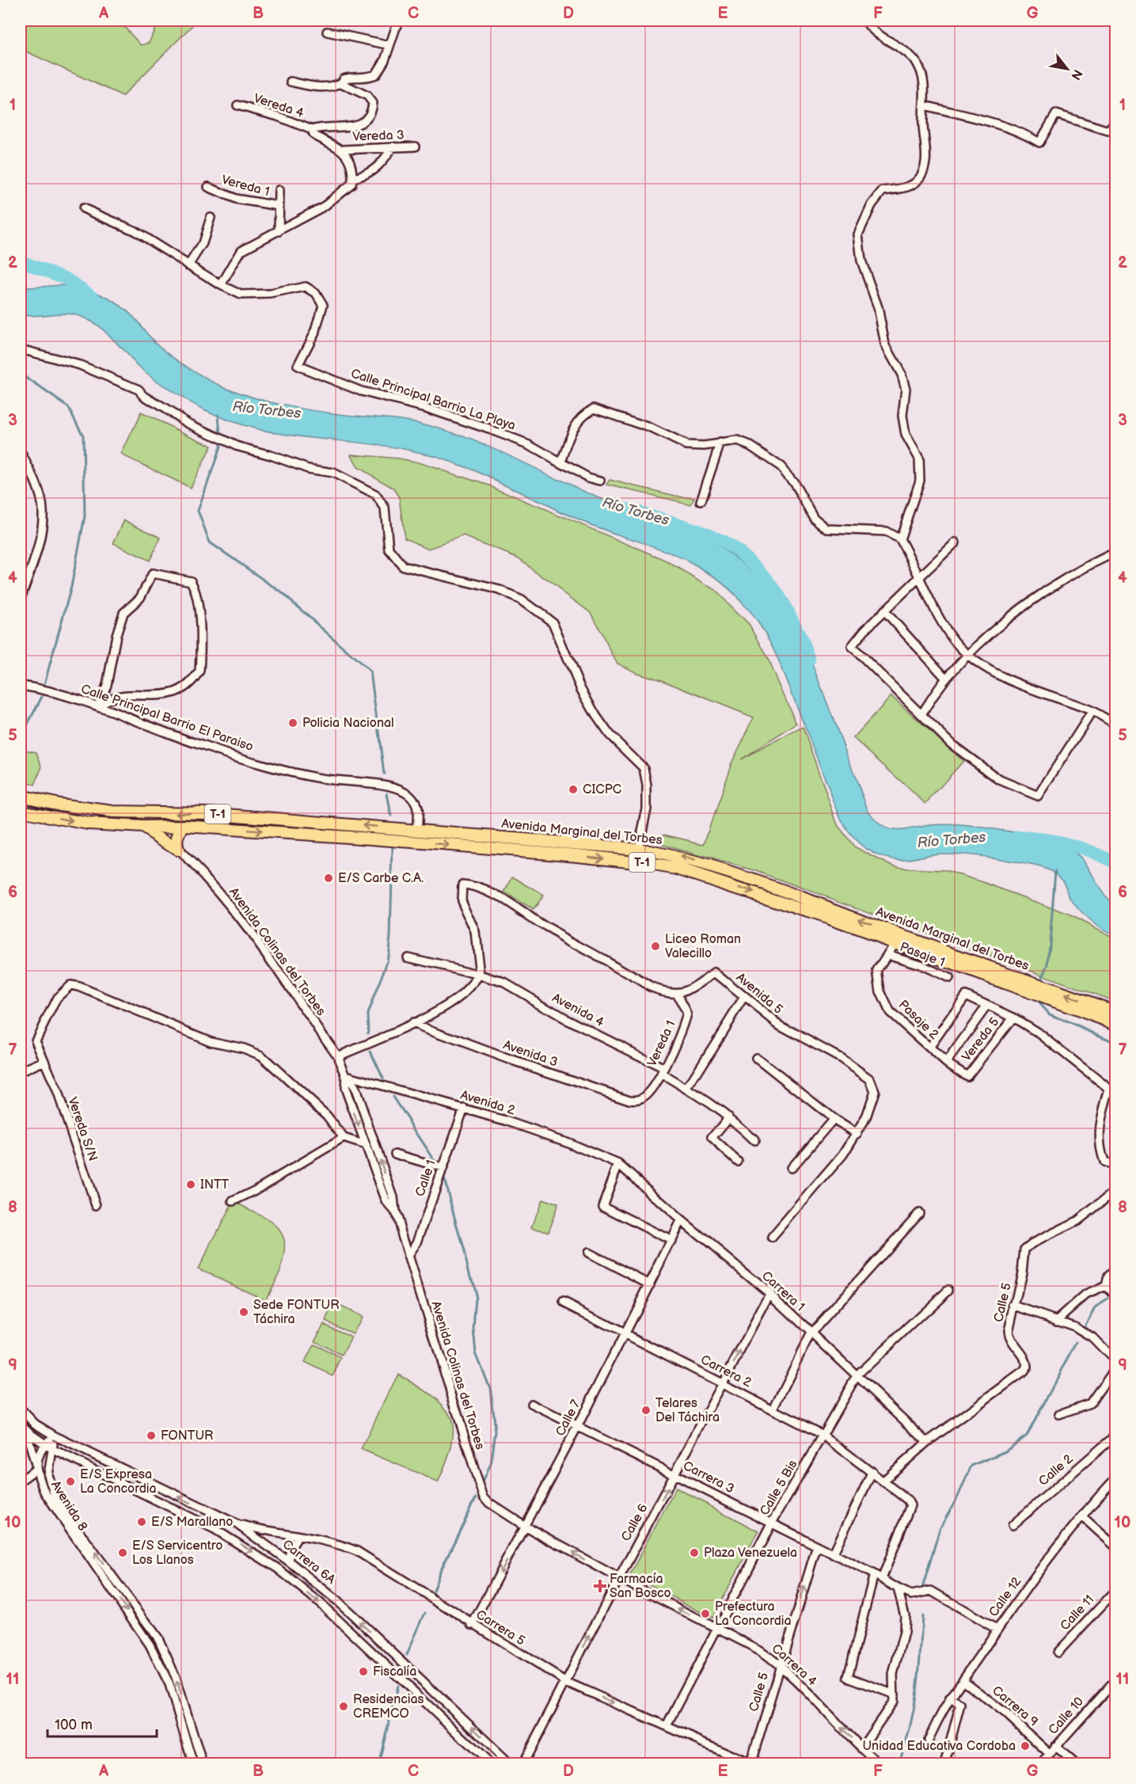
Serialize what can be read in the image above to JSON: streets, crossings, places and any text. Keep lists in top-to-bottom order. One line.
{"streets":{"highway":["T-1","Avenida Marginal del Torbes"],"street":["Vereda 4","Vereda 3","Vereda 1","Calle Principal Barrio La Playa","Calle Principal Barrio El Paraiso","Avenida Colinas del Torbes","Pasaje 1","Avenida 5","Avenida 4","Pasaje 2","Vereda 5","Avenida 3","Avenida 2","Vereda S/N","Calle 1","Carrera 1","Calle 5","Carrera 2","Calle 7","Calle 2","Carrera 3","Calle 5 Bis","Avenida 8","Calle 6","Carrera 6A","Calle 12","Calle 11","Carrera 5","Carrera 4","Carrera 9","Calle 10"]},"crossings":[["Vereda 4","Vereda 3"],["Vereda 1","Avenida 5"],["Vereda 1","Avenida 4"],["Vereda 1","Avenida 3"],["Calle Principal Barrio El Paraiso","Avenida Marginal del Torbes"],["Avenida Marginal del Torbes","Pasaje 2"],["Avenida Colinas del Torbes","Avenida 2"],["Avenida Colinas del Torbes","Calle 1"],["Avenida Colinas del Torbes","Calle 7"],["Avenida Colinas del Torbes","Carrera 4"],["Pasaje 1","Pasaje 2"],["Pasaje 2","Vereda 5"],["Avenida 2","Calle 1"],["Avenida 2","Carrera 1"],["Carrera 1","Calle 5"],["Carrera 1","Calle 7"],["Carrera 1","Calle 5 Bis"],["Carrera 1","Calle 6"],["Calle 5","Carrera 2"],["Calle 5","Carrera 3"],["Calle 5","Carrera 5"],["Calle 5","Carrera 4"],["Carrera 2","Calle 7"],["Carrera 2","Carrera 3"],["Carrera 2","Calle 5 Bis"],["Carrera 2","Calle 6"],["Calle 7","Carrera 3"],["Calle 7","Carrera 5"],["Calle 7","Carrera 4"],["Carrera 3","Calle 5 Bis"],["Carrera 3","Calle 6"],["Carrera 3","Calle 12"],["Calle 5 Bis","Carrera 5"],["Calle 5 Bis","Carrera 4"],["Avenida 8","Carrera 6A"],["Calle 6","Carrera 5"],["Calle 6","Carrera 4"],["Carrera 6A","Carrera 5"],["Calle 12","Carrera 9"],["Carrera 9","Calle 10"]],"one_way":["Carrera 4"],"water":["Río Torbes"],"places":{"other":["Policia Nacional","CICPC","E/S Carbe C.A.","Liceo Roman Valecillo","INTT","Sede FONTUR Táchira","Telares Del Táchira","FONTUR","E/S Expresa La Concordia","E/S Marallano","E/S Servicentro Los Llanos","Plaza Venezuela","Prefectura La Concordia","Fiscalía","Residencias CREMCO","Unidad Educativa Cordoba"],"health":["Farmacía San Bosco"]},"scale_bar":"100 m","north":"bottom right","grid":{"columns":["A","B","C","D","E","F","G"],"rows":["1","2","3","4","5","6","7","8","9","10","11"]}}
